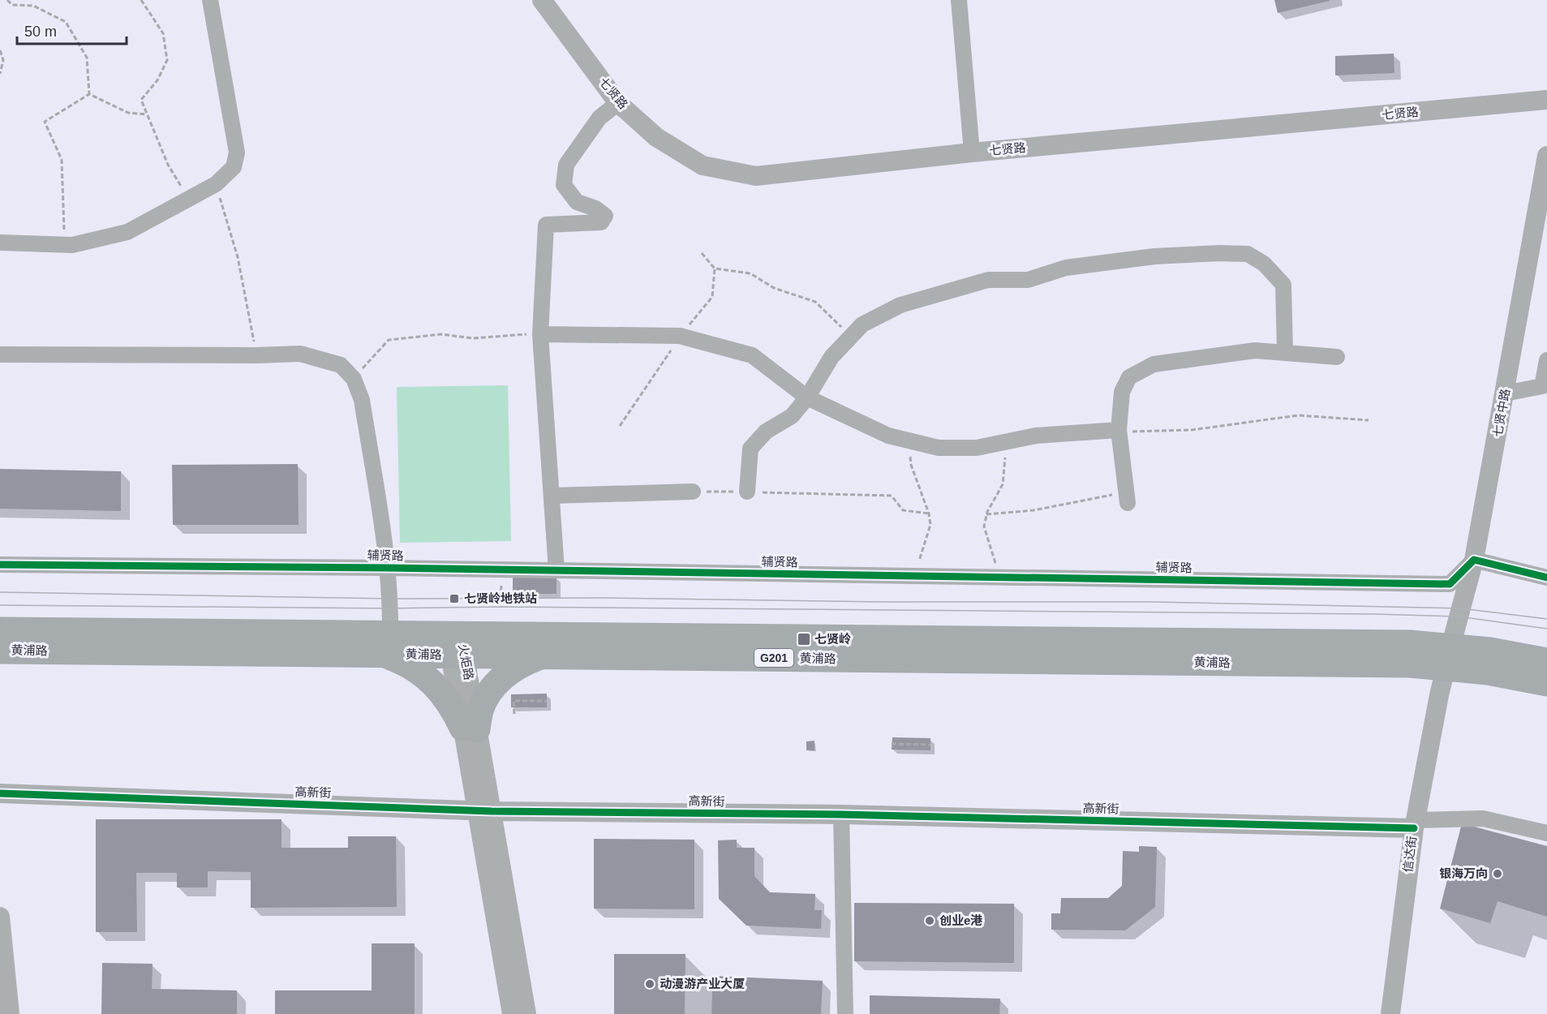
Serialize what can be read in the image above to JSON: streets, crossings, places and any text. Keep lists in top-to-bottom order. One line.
{"streets":{"highway":["黄浦路","G201"],"street":["七贤路","七贤中路","辅贤路","火炬路","高新街","信达街"]},"crossings":[["七贤中路","辅贤路"],["七贤中路","黄浦路"],["七贤中路","信达街"],["黄浦路","火炬路"],["黄浦路","信达街"],["火炬路","高新街"],["高新街","信达街"]],"places":{"transit":["七贤岭地铁站","七贤岭"],"other":["银海万向","创业e港","动漫游产业大厦"]},"scale_bar":"50 m"}
